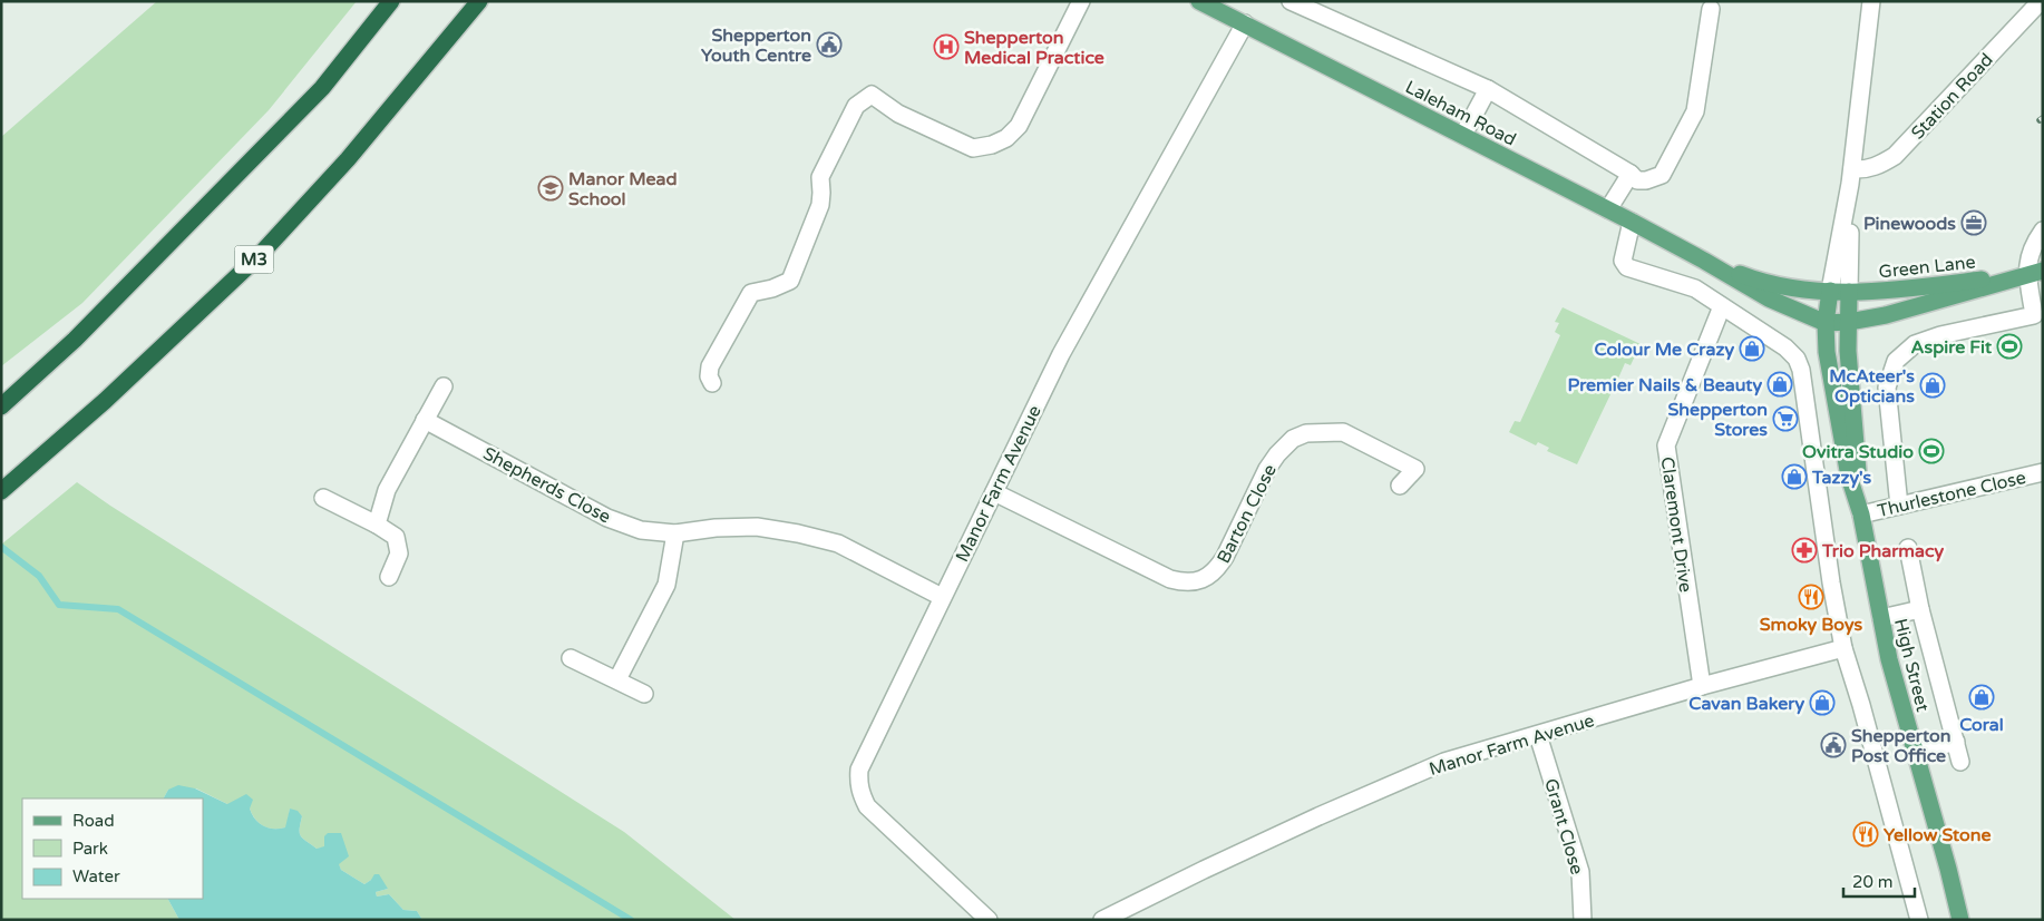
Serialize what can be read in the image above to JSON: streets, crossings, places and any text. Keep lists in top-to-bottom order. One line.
{"streets":{"highway":["M3"],"main road":["Laleham Road","Green Lane","High Street"],"street":["Station Road","Manor Farm Avenue","Shepherds Close","Thurlestone Close","Barton Close","Claremont Drive","Grant Close"]},"crossings":[["Laleham Road","Green Lane"],["Laleham Road","Manor Farm Avenue"],["Laleham Road","High Street"],["Green Lane","High Street"],["Manor Farm Avenue","Shepherds Close"],["Manor Farm Avenue","Barton Close"],["Manor Farm Avenue","Claremont Drive"],["Manor Farm Avenue","Grant Close"],["Thurlestone Close","High Street"]],"places":{"public building":["Shepperton Youth Centre","Shepperton Post Office"],"hospital":["Shepperton Medical Practice"],"school or university":["Manor Mead School"],"office":["Pinewoods"],"sports":["Aspire Fit","Ovitra Studio"],"shop":["Colour Me Crazy","Premier Nails & Beauty","McAteer's Opticians","Tazzy's","Coral","Cavan Bakery"],"supermarket":["Shepperton Stores"],"pharmacy":["Trio Pharmacy"],"restaurant":["Smoky Boys","Yellow Stone"]},"legend":["Road","Park","Water"],"scale_bar":"20 m"}
